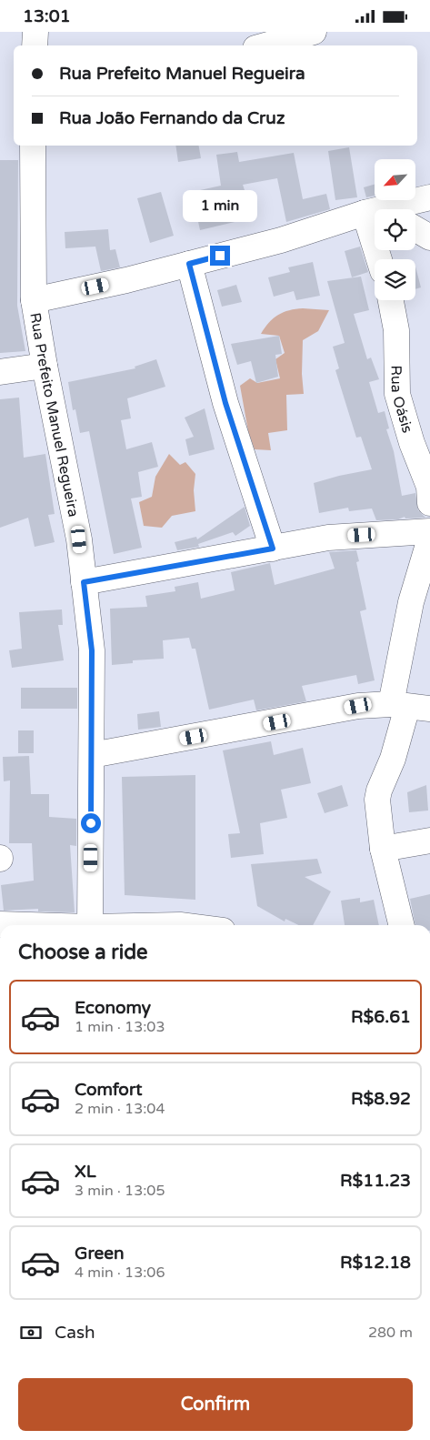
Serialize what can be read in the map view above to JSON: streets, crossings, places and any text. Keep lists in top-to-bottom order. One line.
{"streets":{"street":["Rua Oásis","Rua Prefeito Manuel Regueira"]},"north":"bottom left","page":{"status":"13:01","banner":["Rua Prefeito Manuel Regueira","Rua João Fernando da Cruz"],"bubble":"1 min","heading":"Choose a ride","list":[{"name":"Economy","note":"1 min · 13:03","value":"R$6.61"},{"name":"Comfort","note":"2 min · 13:04","value":"R$8.92"},{"name":"XL","note":"3 min · 13:05","value":"R$11.23"},{"name":"Green","note":"4 min · 13:06","value":"R$12.18"}],"pay":["Cash","280 m"],"buttons":"Confirm"}}
